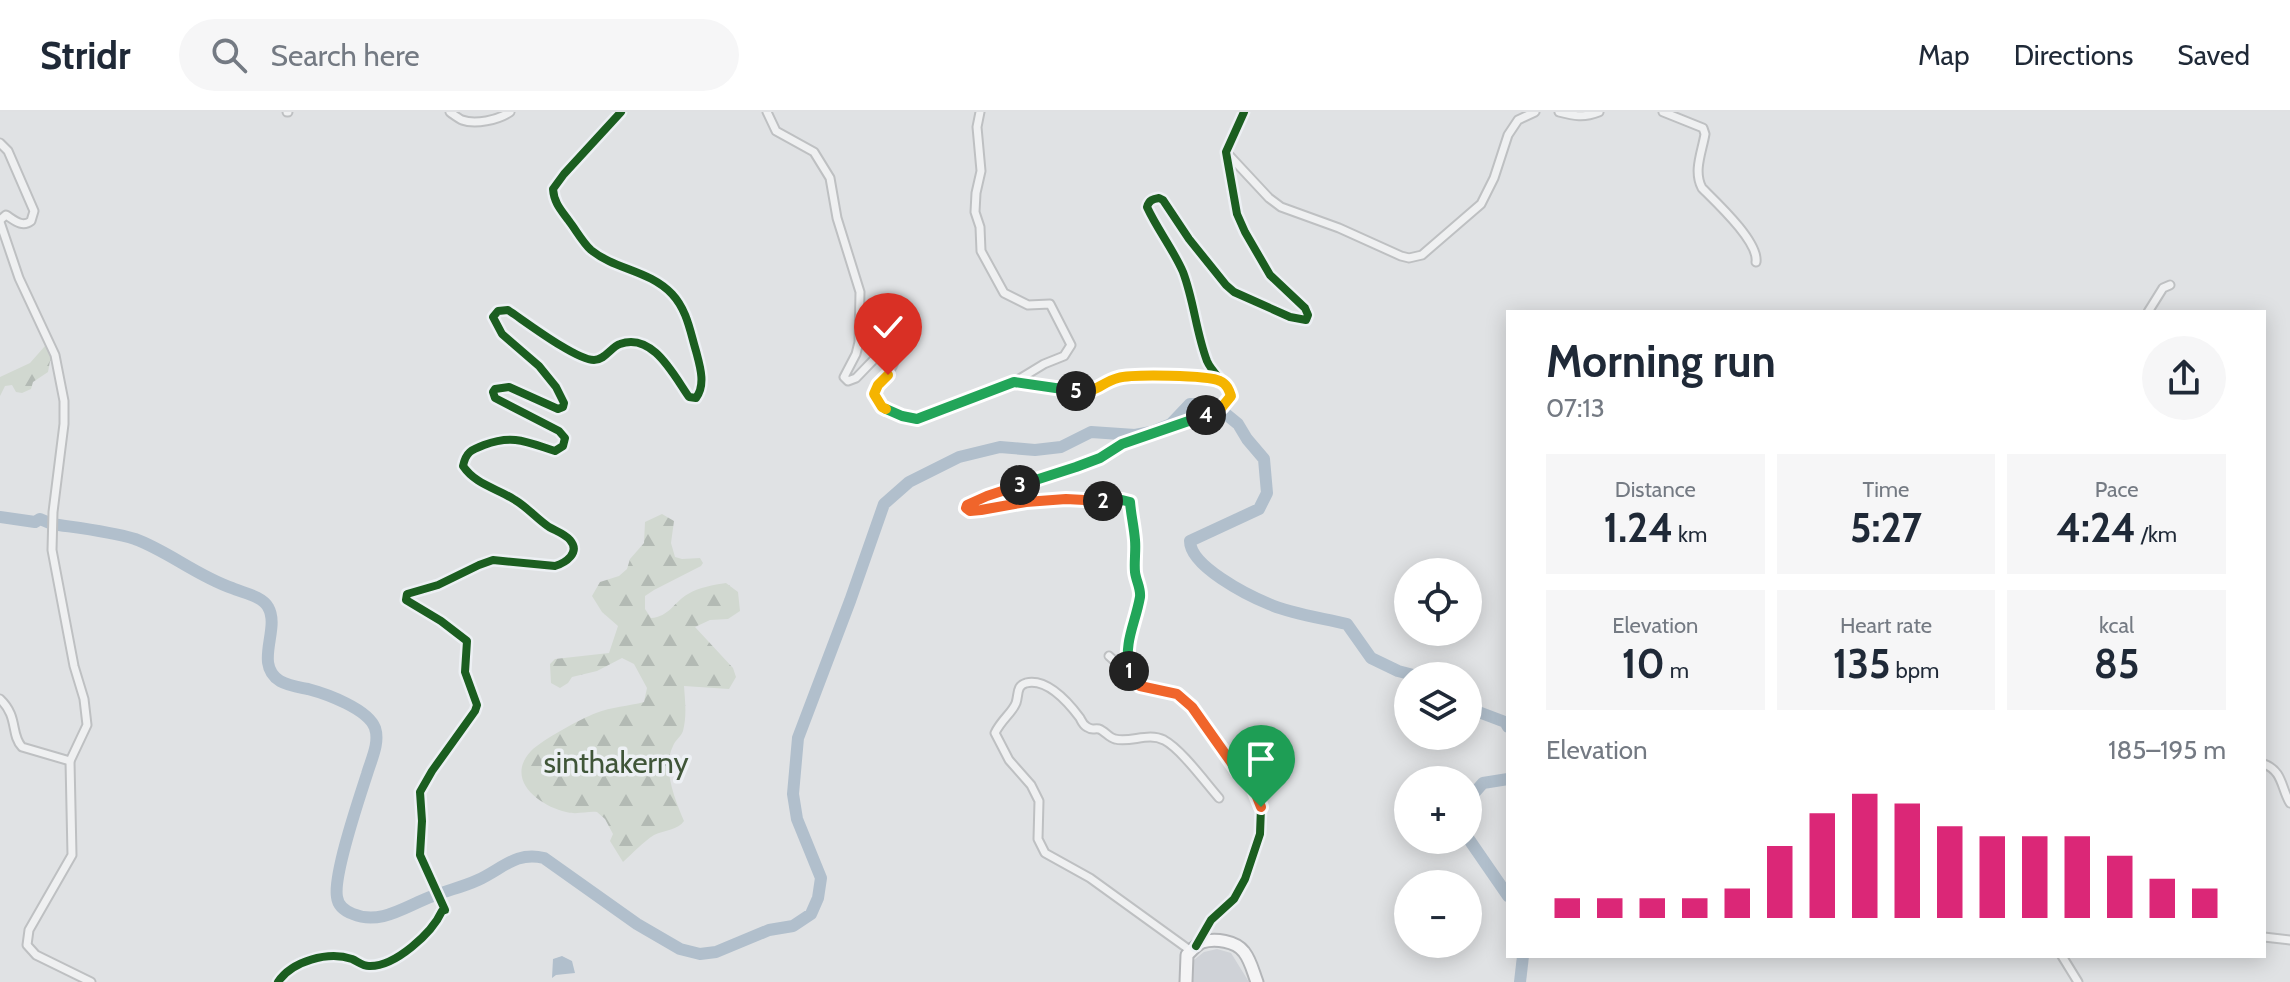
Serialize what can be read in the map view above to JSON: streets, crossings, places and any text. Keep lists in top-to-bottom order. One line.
{"parks":["sinthakerny"],"page":{"header":"Stridr","search":"Search here","nav":["Map","Directions","Saved"],"heading":["Morning run","07:13"],"pins":["5","4","3","2","1"],"stats":[["Distance","1.24 km"],["Time","5:27"],["Pace","4:24 /km"],["Elevation","10 m"],["Heart rate","135 bpm"],["kcal","85"]],"map_buttons":["+","−"],"chart":["Elevation","185–195 m"]}}
